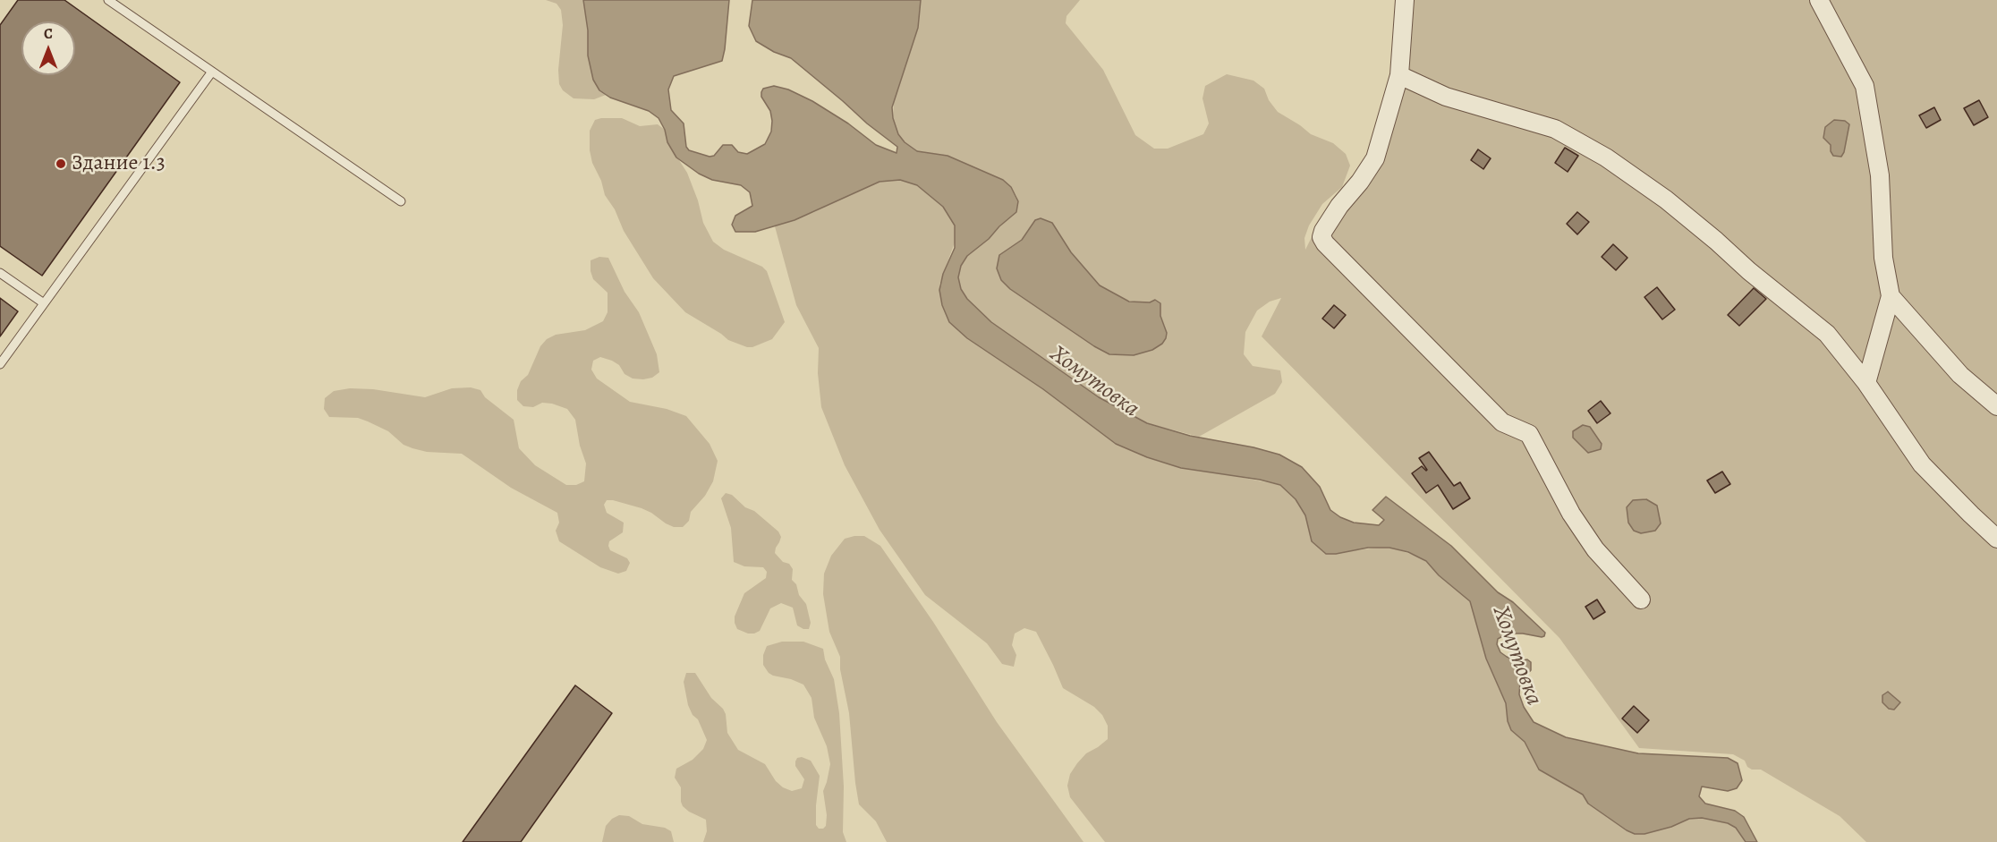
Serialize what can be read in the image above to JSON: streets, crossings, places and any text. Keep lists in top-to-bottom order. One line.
{"water":["Хомутовка"],"places":["Здание 1.3"],"north":"top"}
